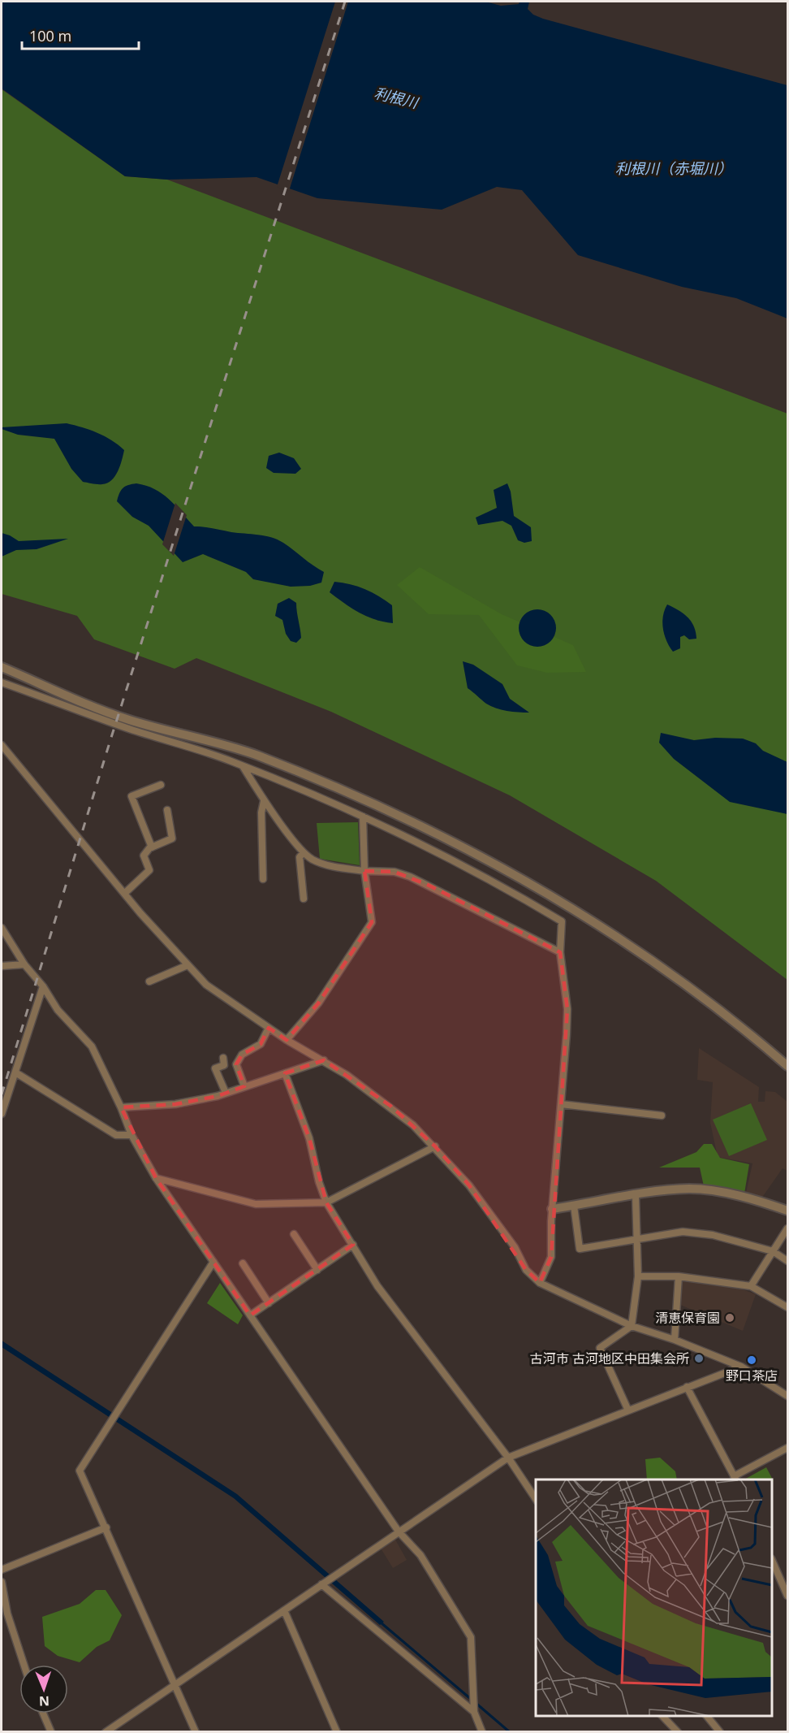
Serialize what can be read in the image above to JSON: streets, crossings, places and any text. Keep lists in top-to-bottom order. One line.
{"water":["利根川","利根川（赤堀川）"],"places":["清恵保育園","古河市 古河地区中田集会所","野口茶店"],"scale_bar":"100 m","north":"bottom"}
